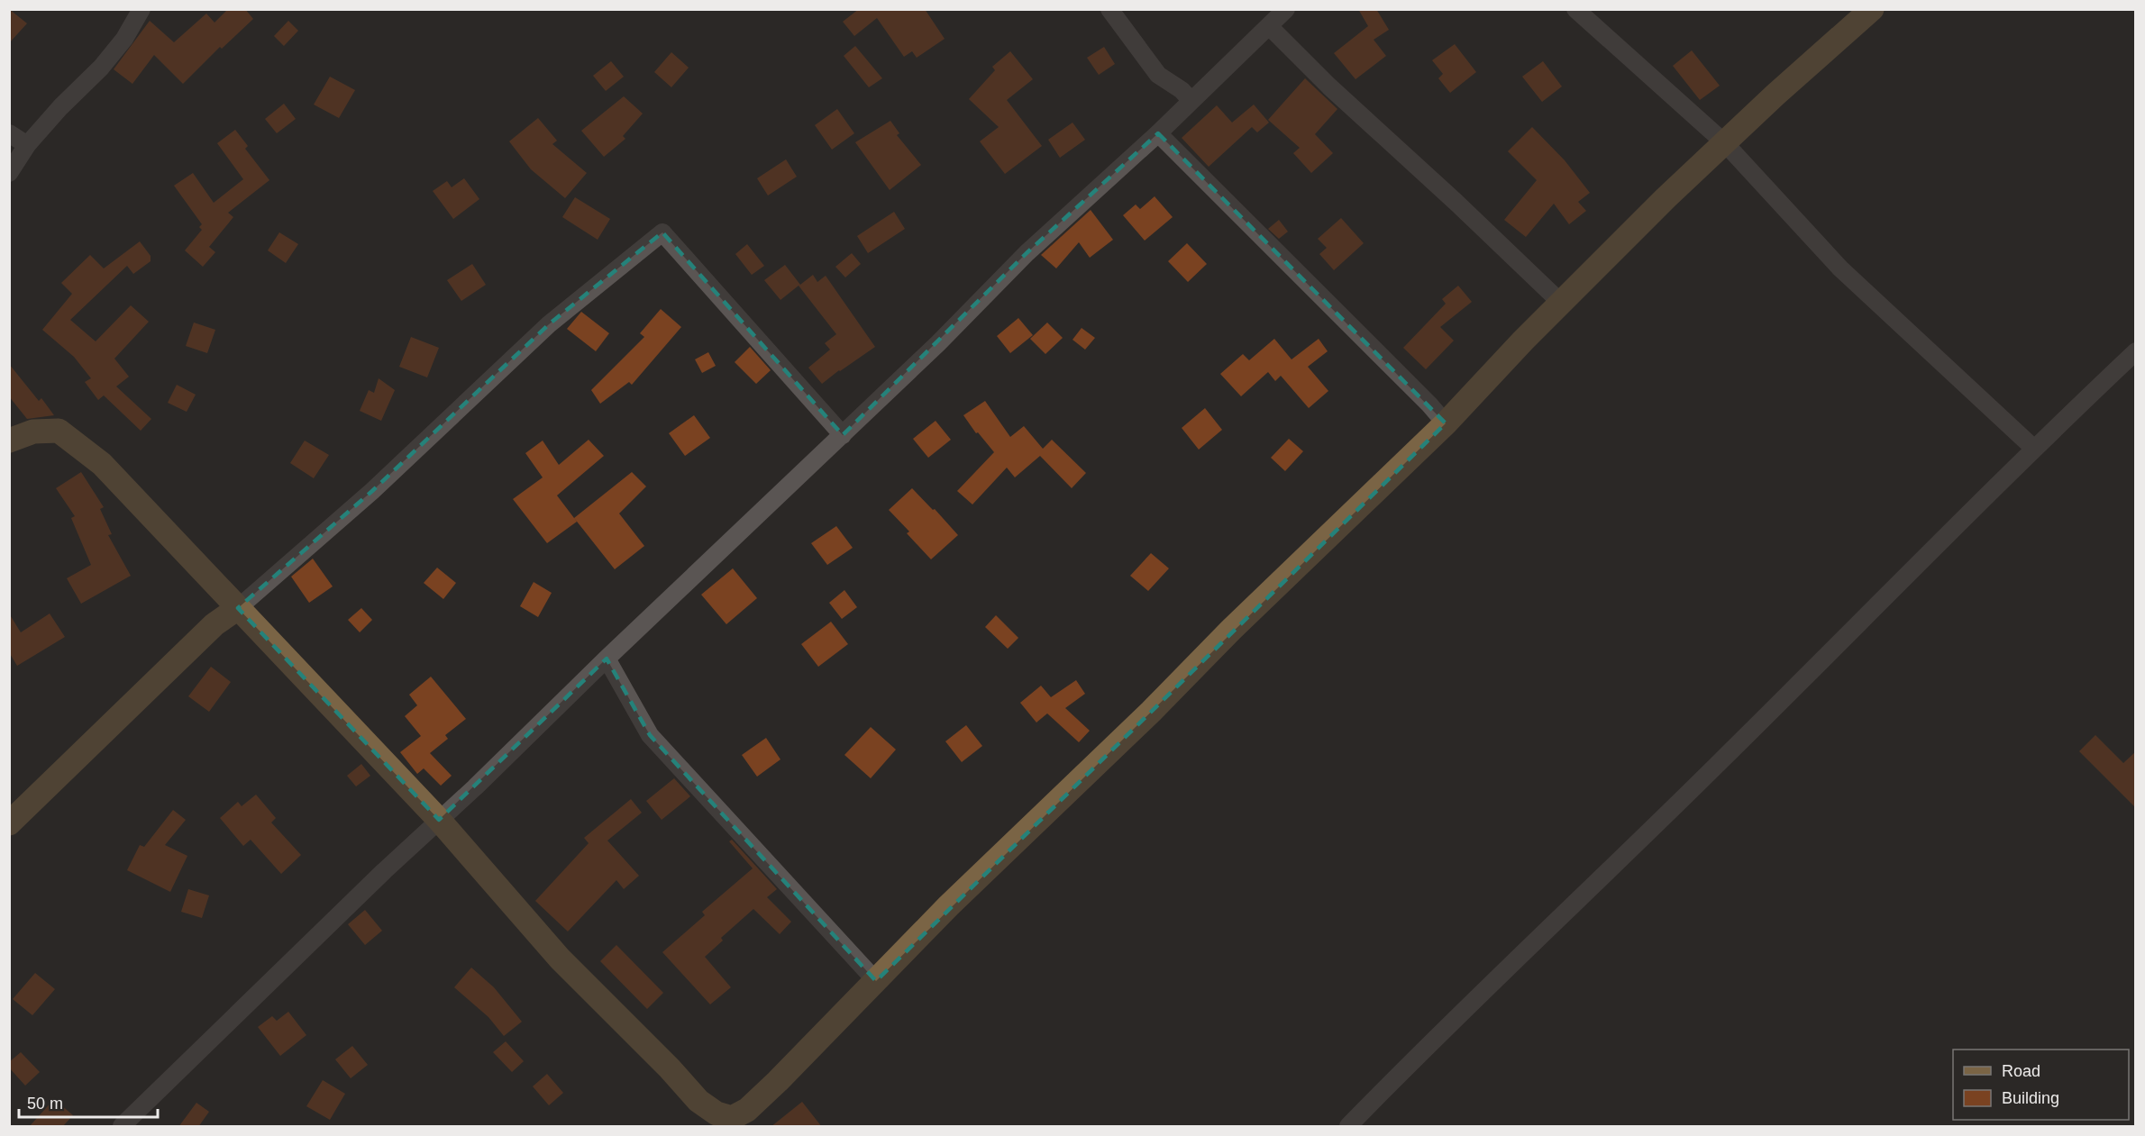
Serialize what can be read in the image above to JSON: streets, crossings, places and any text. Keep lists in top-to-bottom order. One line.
{"legend":["Road","Building"],"scale_bar":"50 m"}
